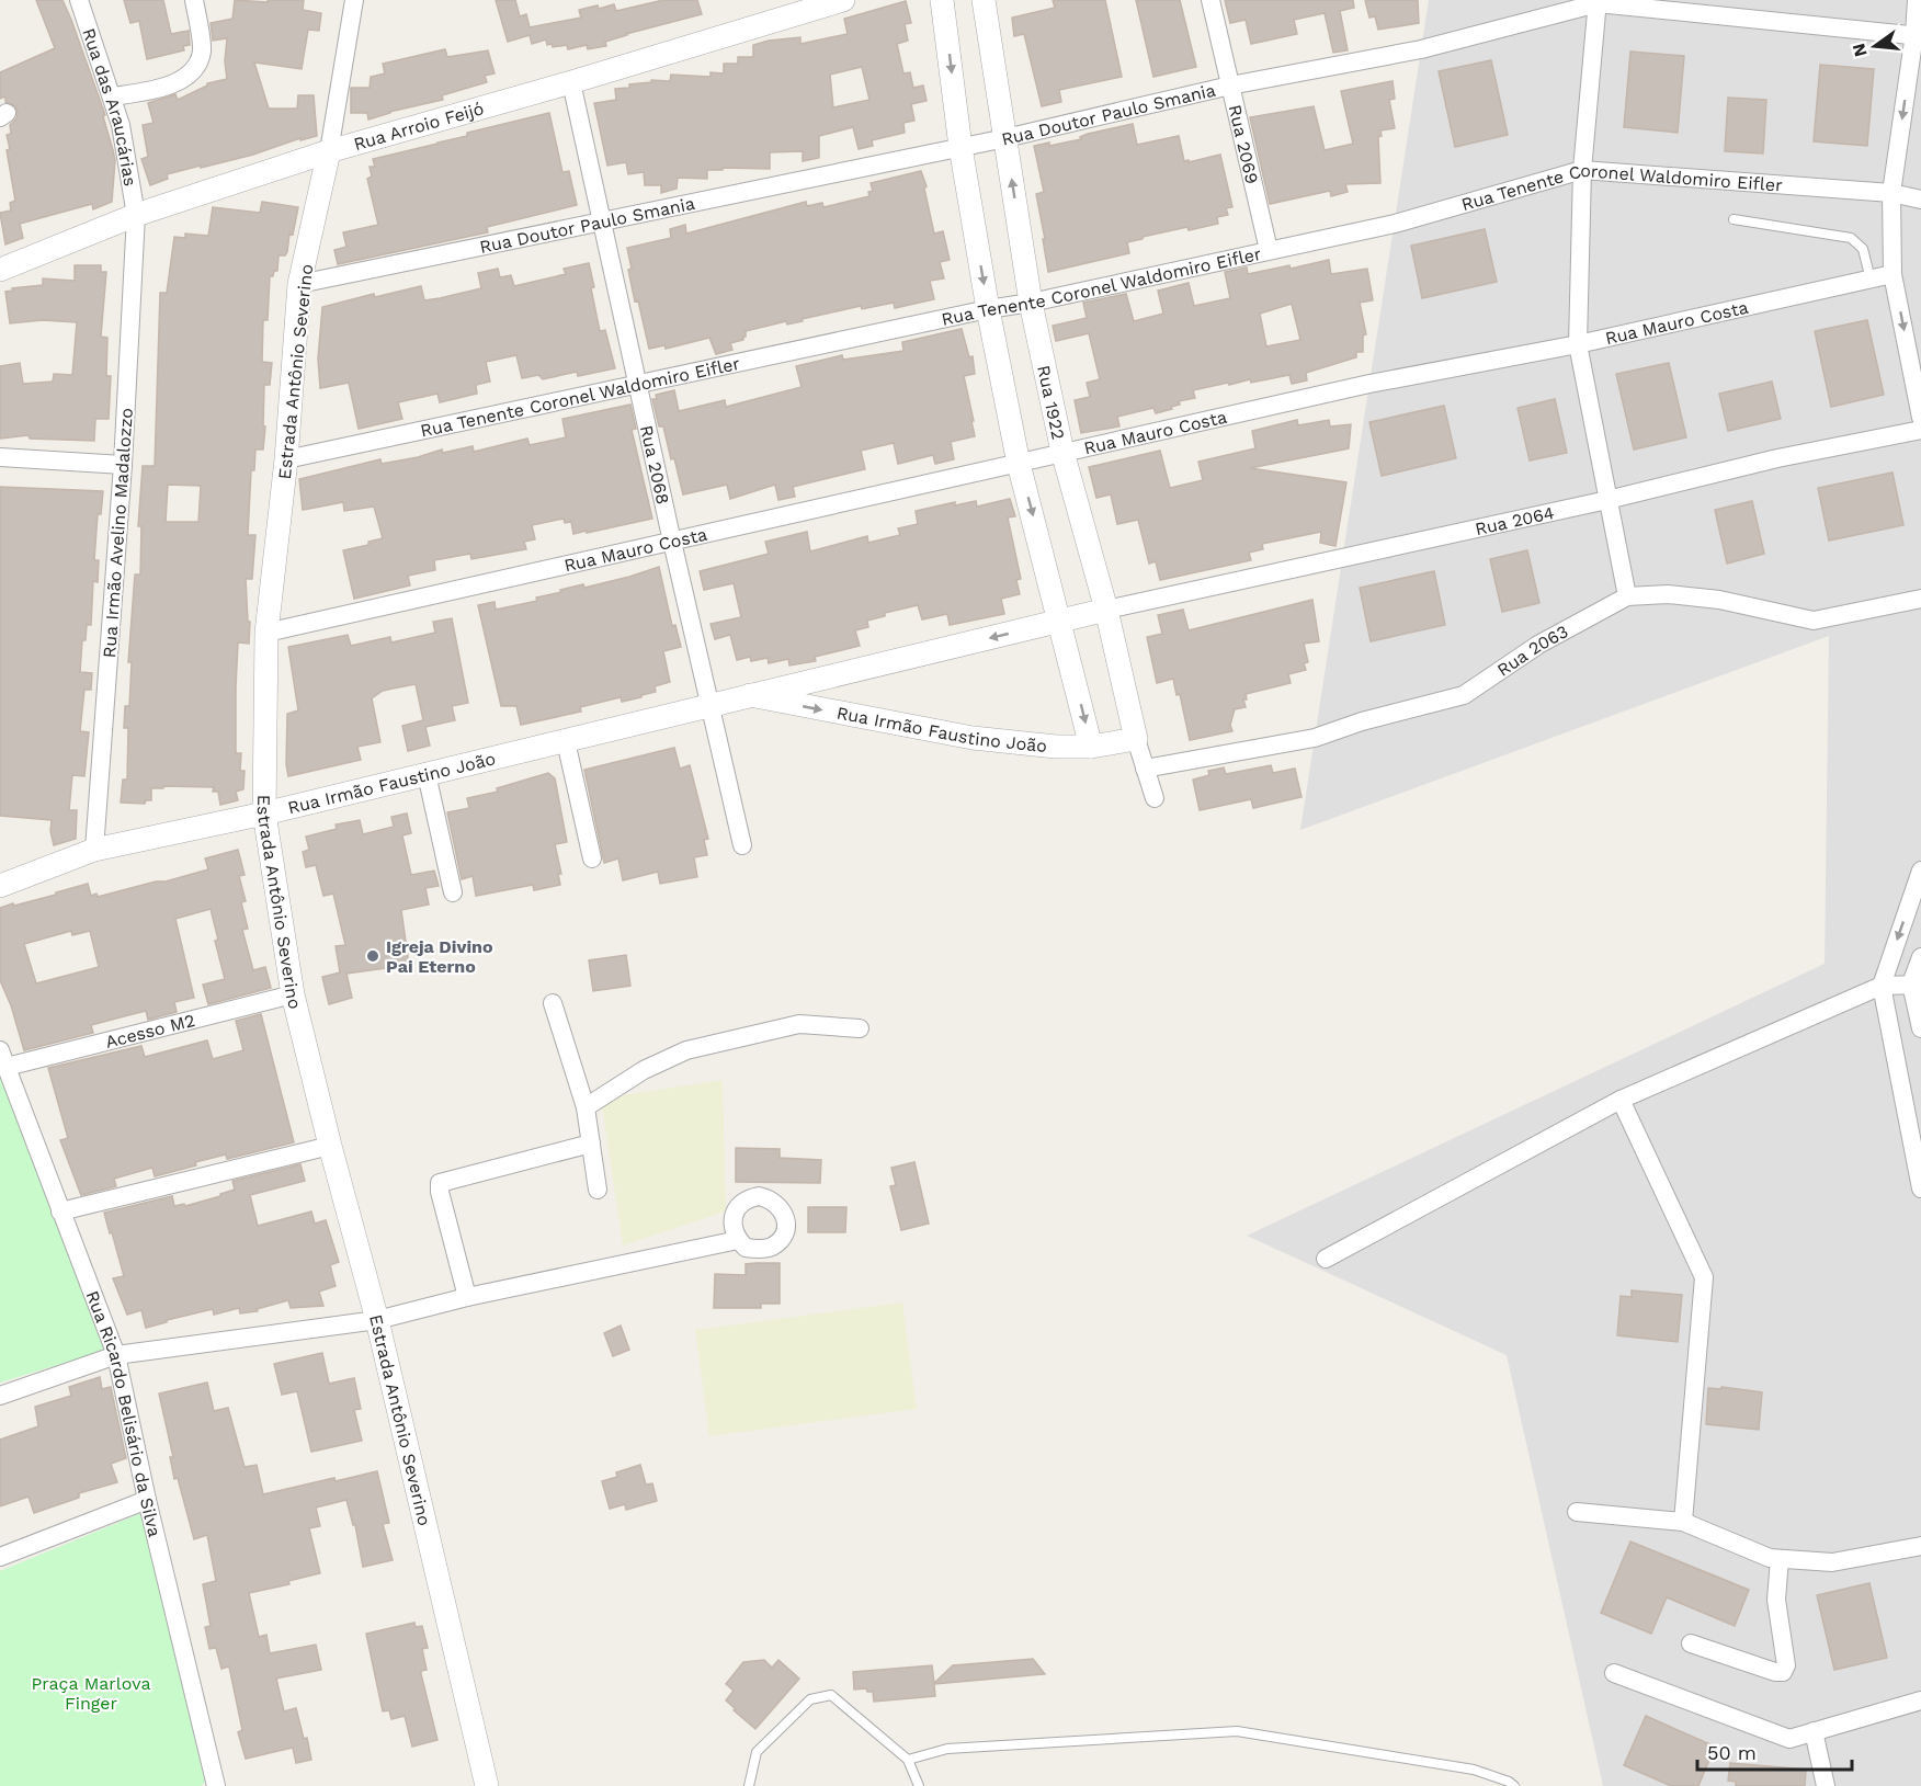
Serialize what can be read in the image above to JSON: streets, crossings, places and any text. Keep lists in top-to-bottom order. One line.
{"streets":{"street":["Rua das Araucárias","Rua Doutor Paulo Smania","Rua Arroio Feijó","Rua 2069","Rua Tenente Coronel Waldomiro Eifler","Rua Mauro Costa","Estrada Antônio Severino","Rua 1922","Rua 2068","Rua 2064","Rua Irmão Avelino Madalozzo","Rua 2063","Rua Irmão Faustino João","Acesso M2","Rua Ricardo Belisário da Silva"]},"crossings":[["Rua das Araucárias","Rua Arroio Feijó"],["Rua das Araucárias","Rua Irmão Avelino Madalozzo"],["Rua Doutor Paulo Smania","Rua 2069"],["Rua Doutor Paulo Smania","Estrada Antônio Severino"],["Rua Doutor Paulo Smania","Rua 1922"],["Rua Doutor Paulo Smania","Rua 2068"],["Rua Arroio Feijó","Estrada Antônio Severino"],["Rua Arroio Feijó","Rua 2068"],["Rua Arroio Feijó","Rua Irmão Avelino Madalozzo"],["Rua 2069","Rua Tenente Coronel Waldomiro Eifler"],["Rua Tenente Coronel Waldomiro Eifler","Estrada Antônio Severino"],["Rua Tenente Coronel Waldomiro Eifler","Rua 1922"],["Rua Tenente Coronel Waldomiro Eifler","Rua 2068"],["Rua Mauro Costa","Estrada Antônio Severino"],["Rua Mauro Costa","Rua 1922"],["Rua Mauro Costa","Rua 2068"],["Estrada Antônio Severino","Rua Irmão Faustino João"],["Estrada Antônio Severino","Acesso M2"],["Rua 1922","Rua 2064"],["Rua 1922","Rua 2063"],["Rua 1922","Rua Irmão Faustino João"],["Rua 2068","Rua Irmão Faustino João"],["Rua 2064","Rua Irmão Faustino João"],["Rua Irmão Avelino Madalozzo","Rua Irmão Faustino João"],["Acesso M2","Rua Ricardo Belisário da Silva"]],"parks":["Praça Marlova Finger"],"places":["Igreja Divino Pai Eterno"],"scale_bar":"50 m","north":"left"}
